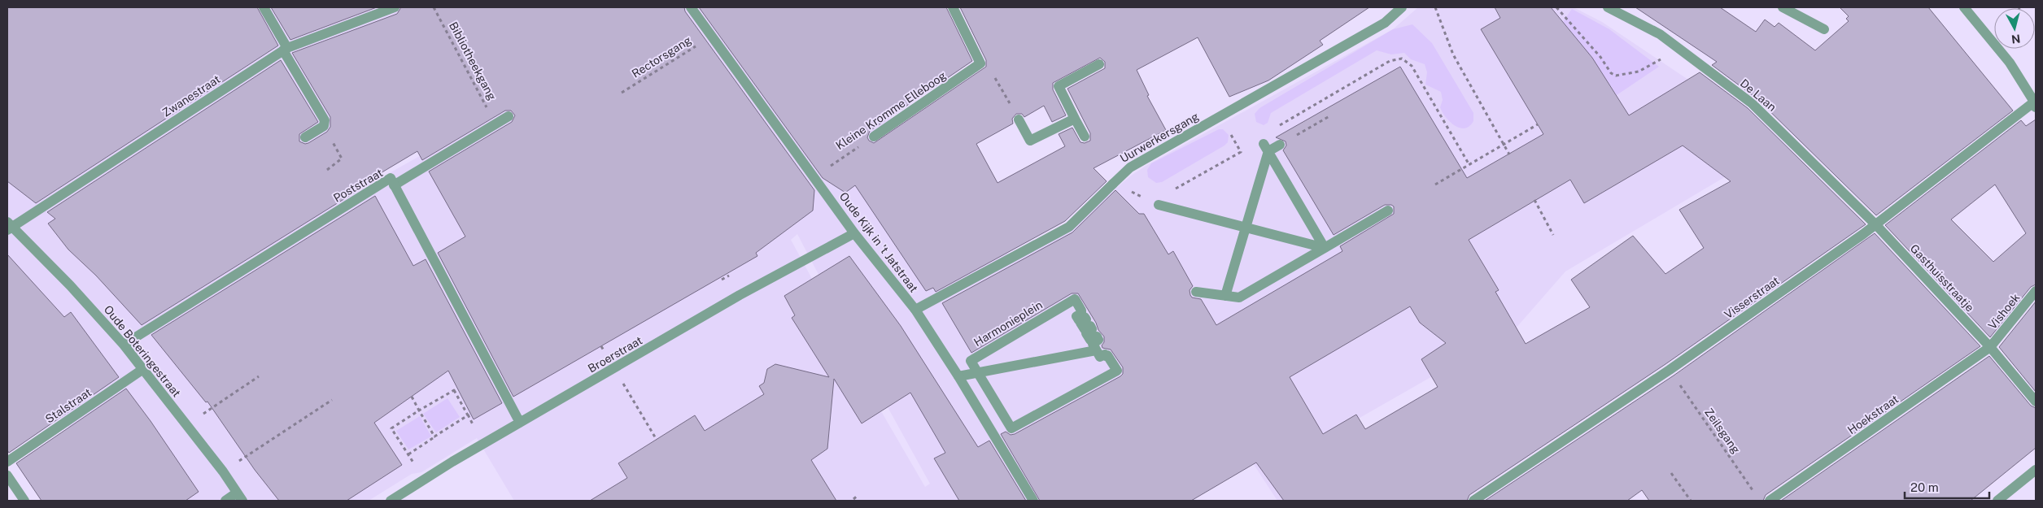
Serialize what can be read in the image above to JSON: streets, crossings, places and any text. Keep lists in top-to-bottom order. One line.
{"streets":{"street":["De Laan","Zwanestraat","Kleine Kromme Elleboog","Uurwerkersgang","Poststraat","Oude Kijk in 't Jatstraat","Gasthuisstraatje","Visserstraat","Vishoek","Harmonieplein","Oude Boteringestraat","Broerstraat","Stalstraat","Hoekstraat"],"path":["Rectorsgang","Bibliotheekgang","Zeilsgang"]},"crossings":[["Rectorsgang","Oude Kijk in 't Jatstraat"],["De Laan","Gasthuisstraatje"],["De Laan","Visserstraat"],["Zwanestraat","Oude Boteringestraat"],["Kleine Kromme Elleboog","Oude Kijk in 't Jatstraat"],["Uurwerkersgang","Oude Kijk in 't Jatstraat"],["Poststraat","Oude Boteringestraat"],["Poststraat","Broerstraat"],["Oude Kijk in 't Jatstraat","Broerstraat"],["Gasthuisstraatje","Visserstraat"],["Gasthuisstraatje","Vishoek"],["Gasthuisstraatje","Hoekstraat"],["Visserstraat","Zeilsgang"],["Vishoek","Hoekstraat"],["Oude Boteringestraat","Stalstraat"]],"scale_bar":"20 m","north":"bottom"}
